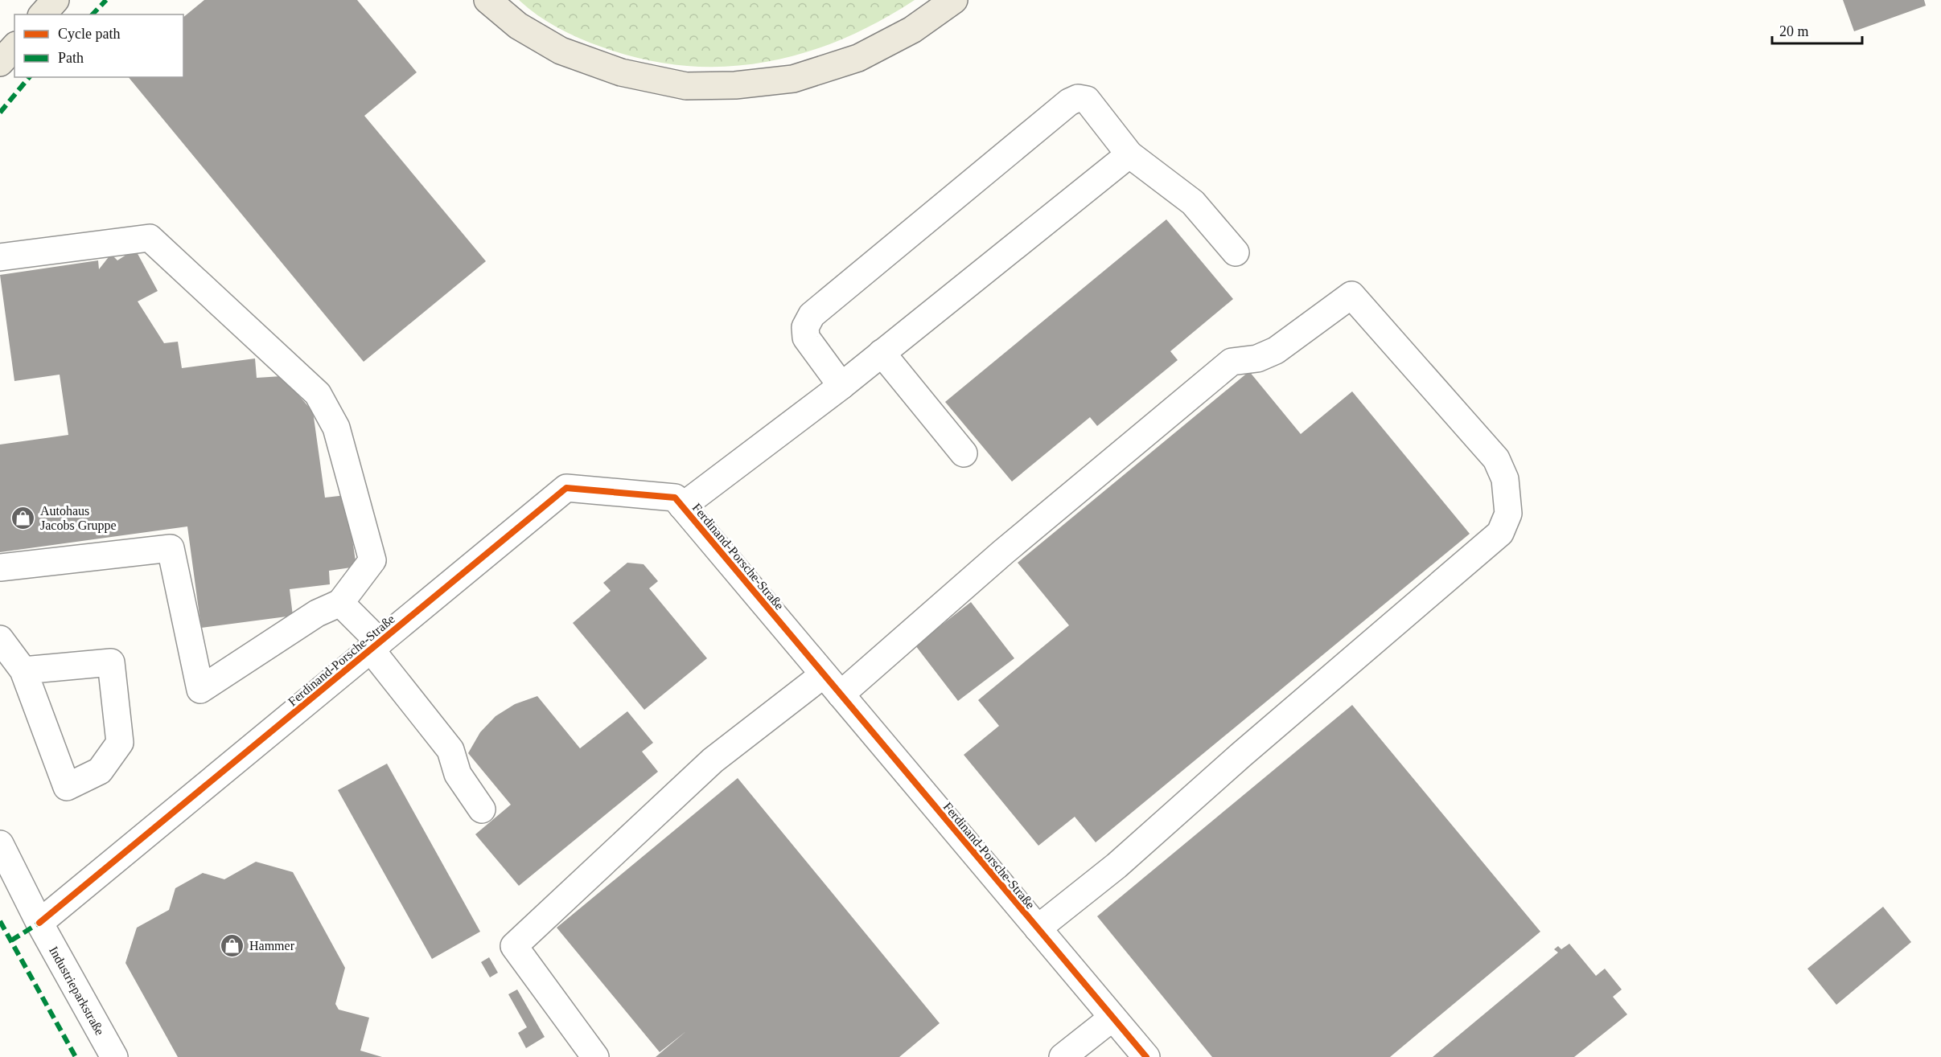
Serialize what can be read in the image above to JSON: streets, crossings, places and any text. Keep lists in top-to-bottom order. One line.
{"streets":{"street":["Ferdinand-Porsche-Straße","Industrieparkstraße"]},"crossings":[["Ferdinand-Porsche-Straße","Industrieparkstraße"]],"places":{"shop":["Autohaus Jacobs Gruppe","Hammer"]},"legend":["Cycle path","Path"],"scale_bar":"20 m"}
